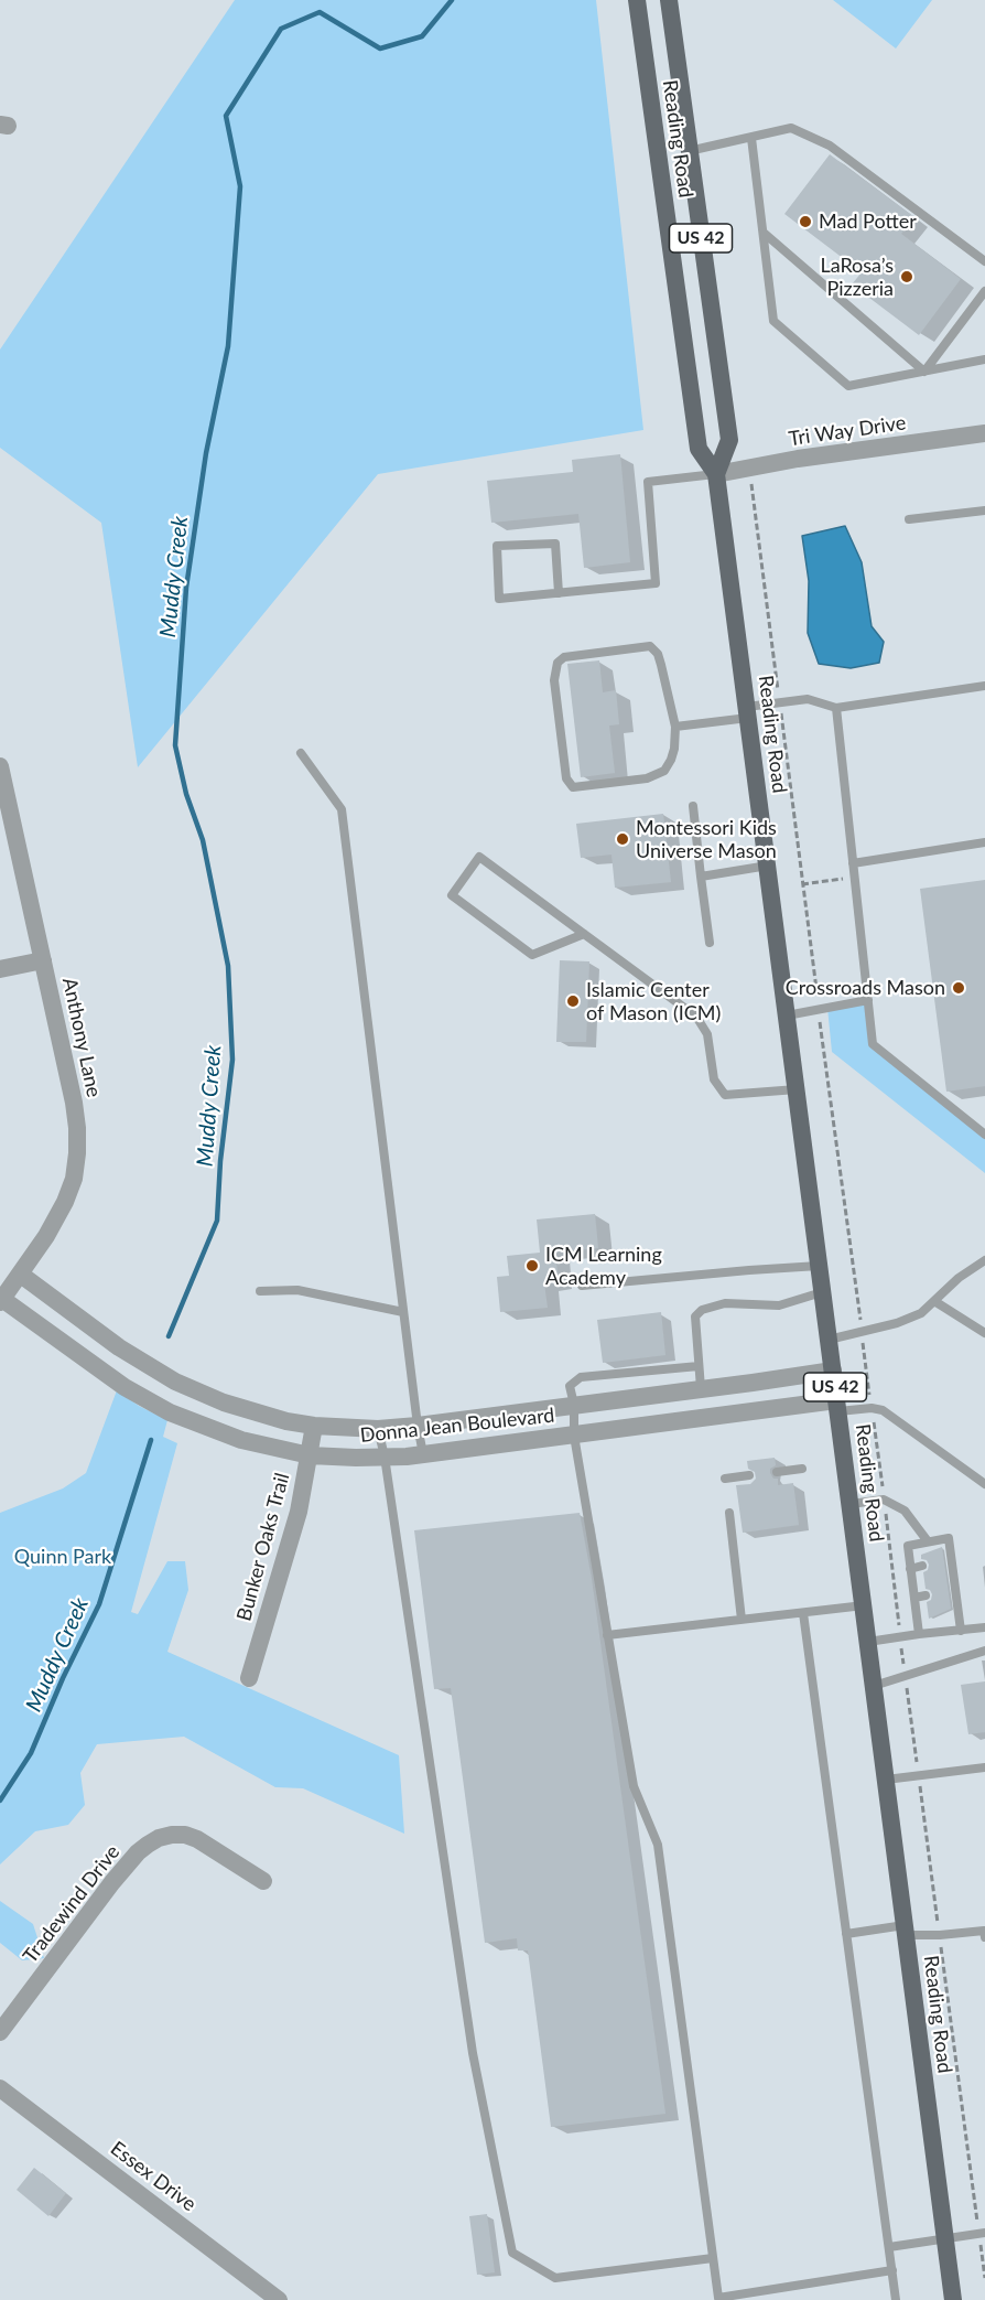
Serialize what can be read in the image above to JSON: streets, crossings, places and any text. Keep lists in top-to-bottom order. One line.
{"streets":{"main road":["Reading Road","US 42"],"street":["Tri Way Drive","Anthony Lane","Donna Jean Boulevard","Bunker Oaks Trail","Tradewind Drive","Essex Drive"]},"crossings":[["Reading Road","Tri Way Drive"],["Reading Road","Donna Jean Boulevard"],["Anthony Lane","Donna Jean Boulevard"],["Donna Jean Boulevard","Bunker Oaks Trail"]],"water":["Muddy Creek"],"parks":["Quinn Park"],"places":["Mad Potter","LaRosa’s Pizzeria","Montessori Kids Universe Mason","Crossroads Mason","Islamic Center of Mason (ICM)","ICM Learning Academy"]}
